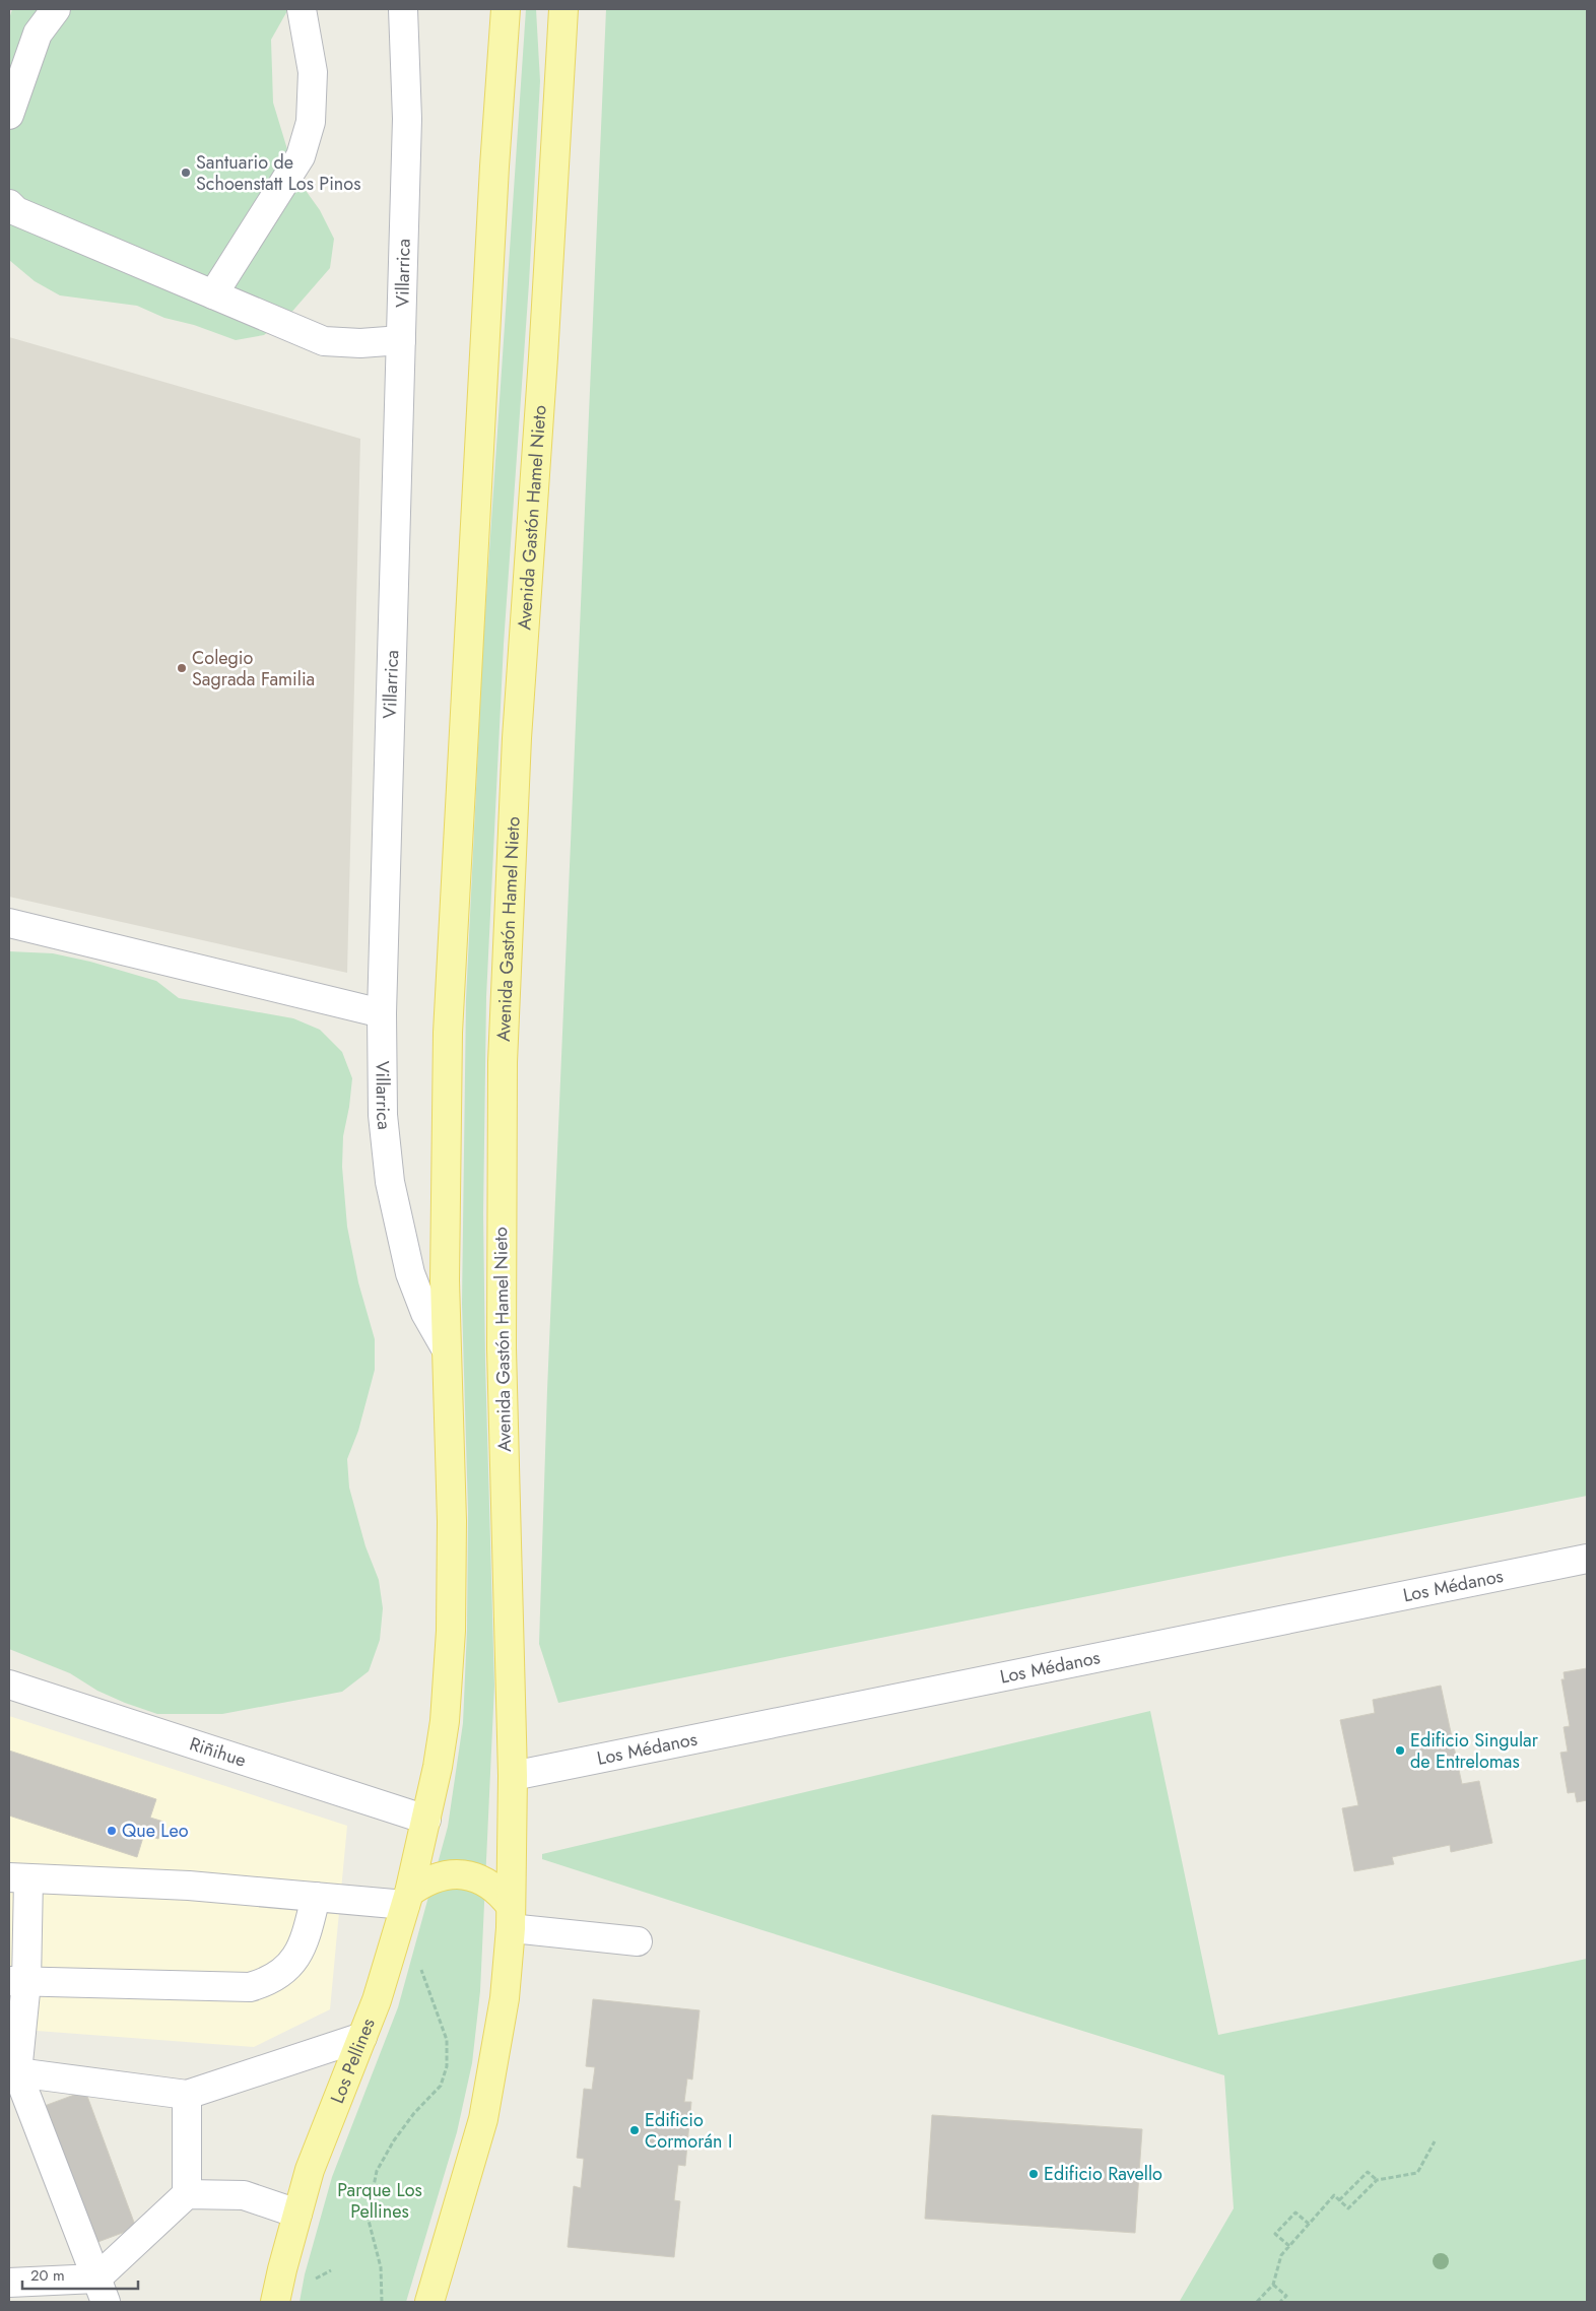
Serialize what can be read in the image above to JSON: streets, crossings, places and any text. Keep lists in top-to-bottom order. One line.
{"streets":{"main road":["Avenida Gastón Hamel Nieto","Los Pellines"],"street":["Villarrica","Los Médanos","Riñihue"]},"crossings":[["Avenida Gastón Hamel Nieto","Los Médanos"],["Riñihue","Los Pellines"]],"parks":["Parque Los Pellines"],"places":["Santuario de Schoenstatt Los Pinos","Colegio Sagrada Familia","Edificio Singular de Entrelomas","Que Leo","Edificio Cormorán I","Edificio Ravello"],"scale_bar":"20 m"}
